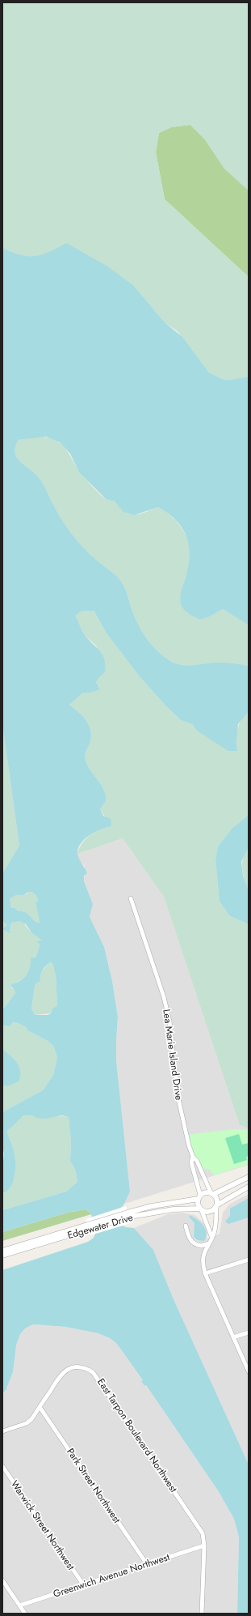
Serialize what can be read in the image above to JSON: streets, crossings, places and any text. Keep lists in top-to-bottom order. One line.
{"streets":{"street":["Lea Marie Island Drive","Edgewater Drive","East Tarpon Boulevard Northwest","Park Street Northwest","Warwick Street Northwest","Greenwich Avenue Northwest"]},"crossings":[["Lea Marie Island Drive","Edgewater Drive"],["East Tarpon Boulevard Northwest","Park Street Northwest"],["East Tarpon Boulevard Northwest","Greenwich Avenue Northwest"],["Park Street Northwest","Greenwich Avenue Northwest"],["Warwick Street Northwest","Greenwich Avenue Northwest"]]}
